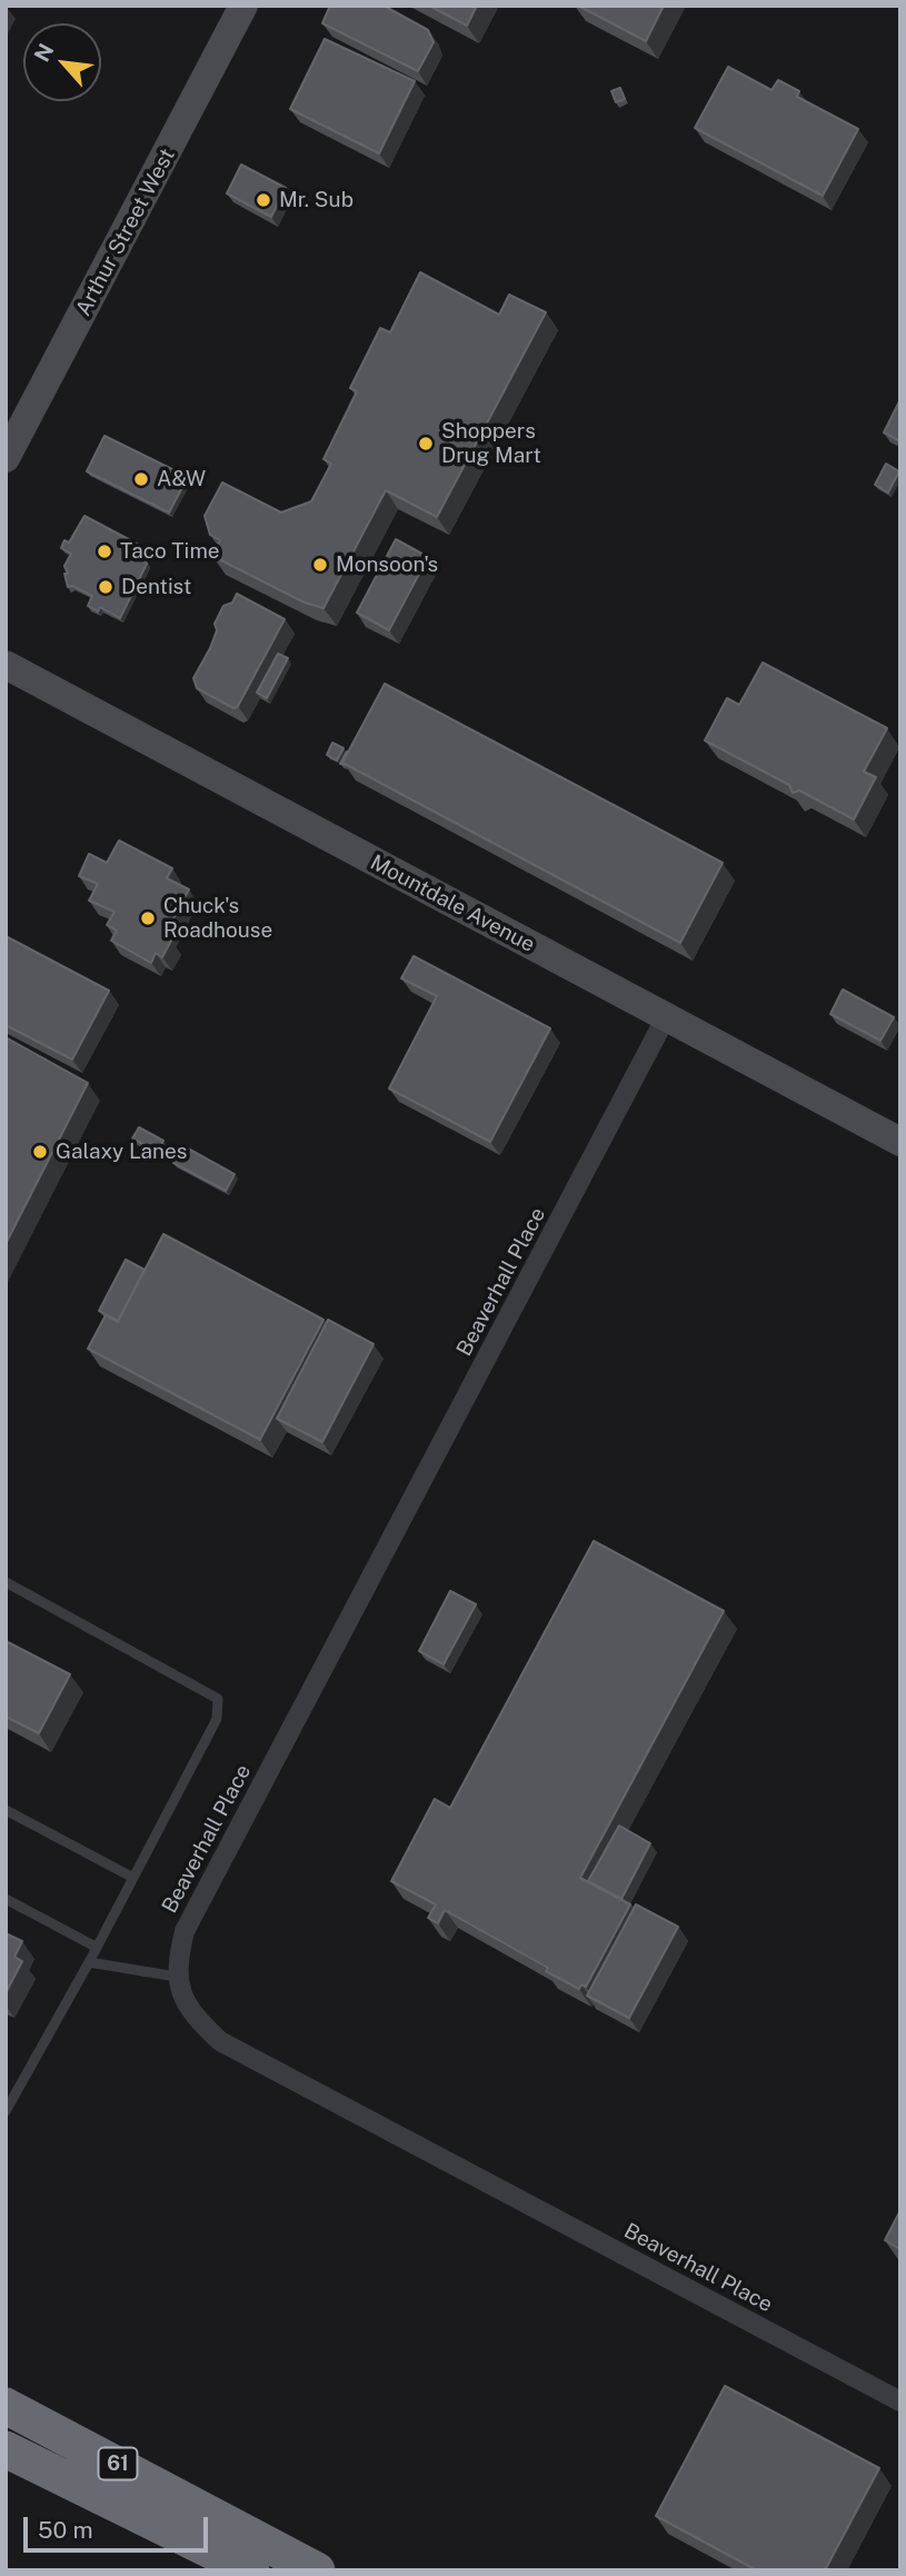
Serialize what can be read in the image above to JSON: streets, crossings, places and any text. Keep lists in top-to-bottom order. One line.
{"streets":{"highway":["61"],"street":["Arthur Street West","Mountdale Avenue","Beaverhall Place"]},"crossings":[["Mountdale Avenue","Beaverhall Place"]],"places":["Mr. Sub","Shoppers Drug Mart","A&W","Taco Time","Monsoon's","Dentist","Chuck's Roadhouse","Galaxy Lanes"],"scale_bar":"50 m","north":"top left"}
